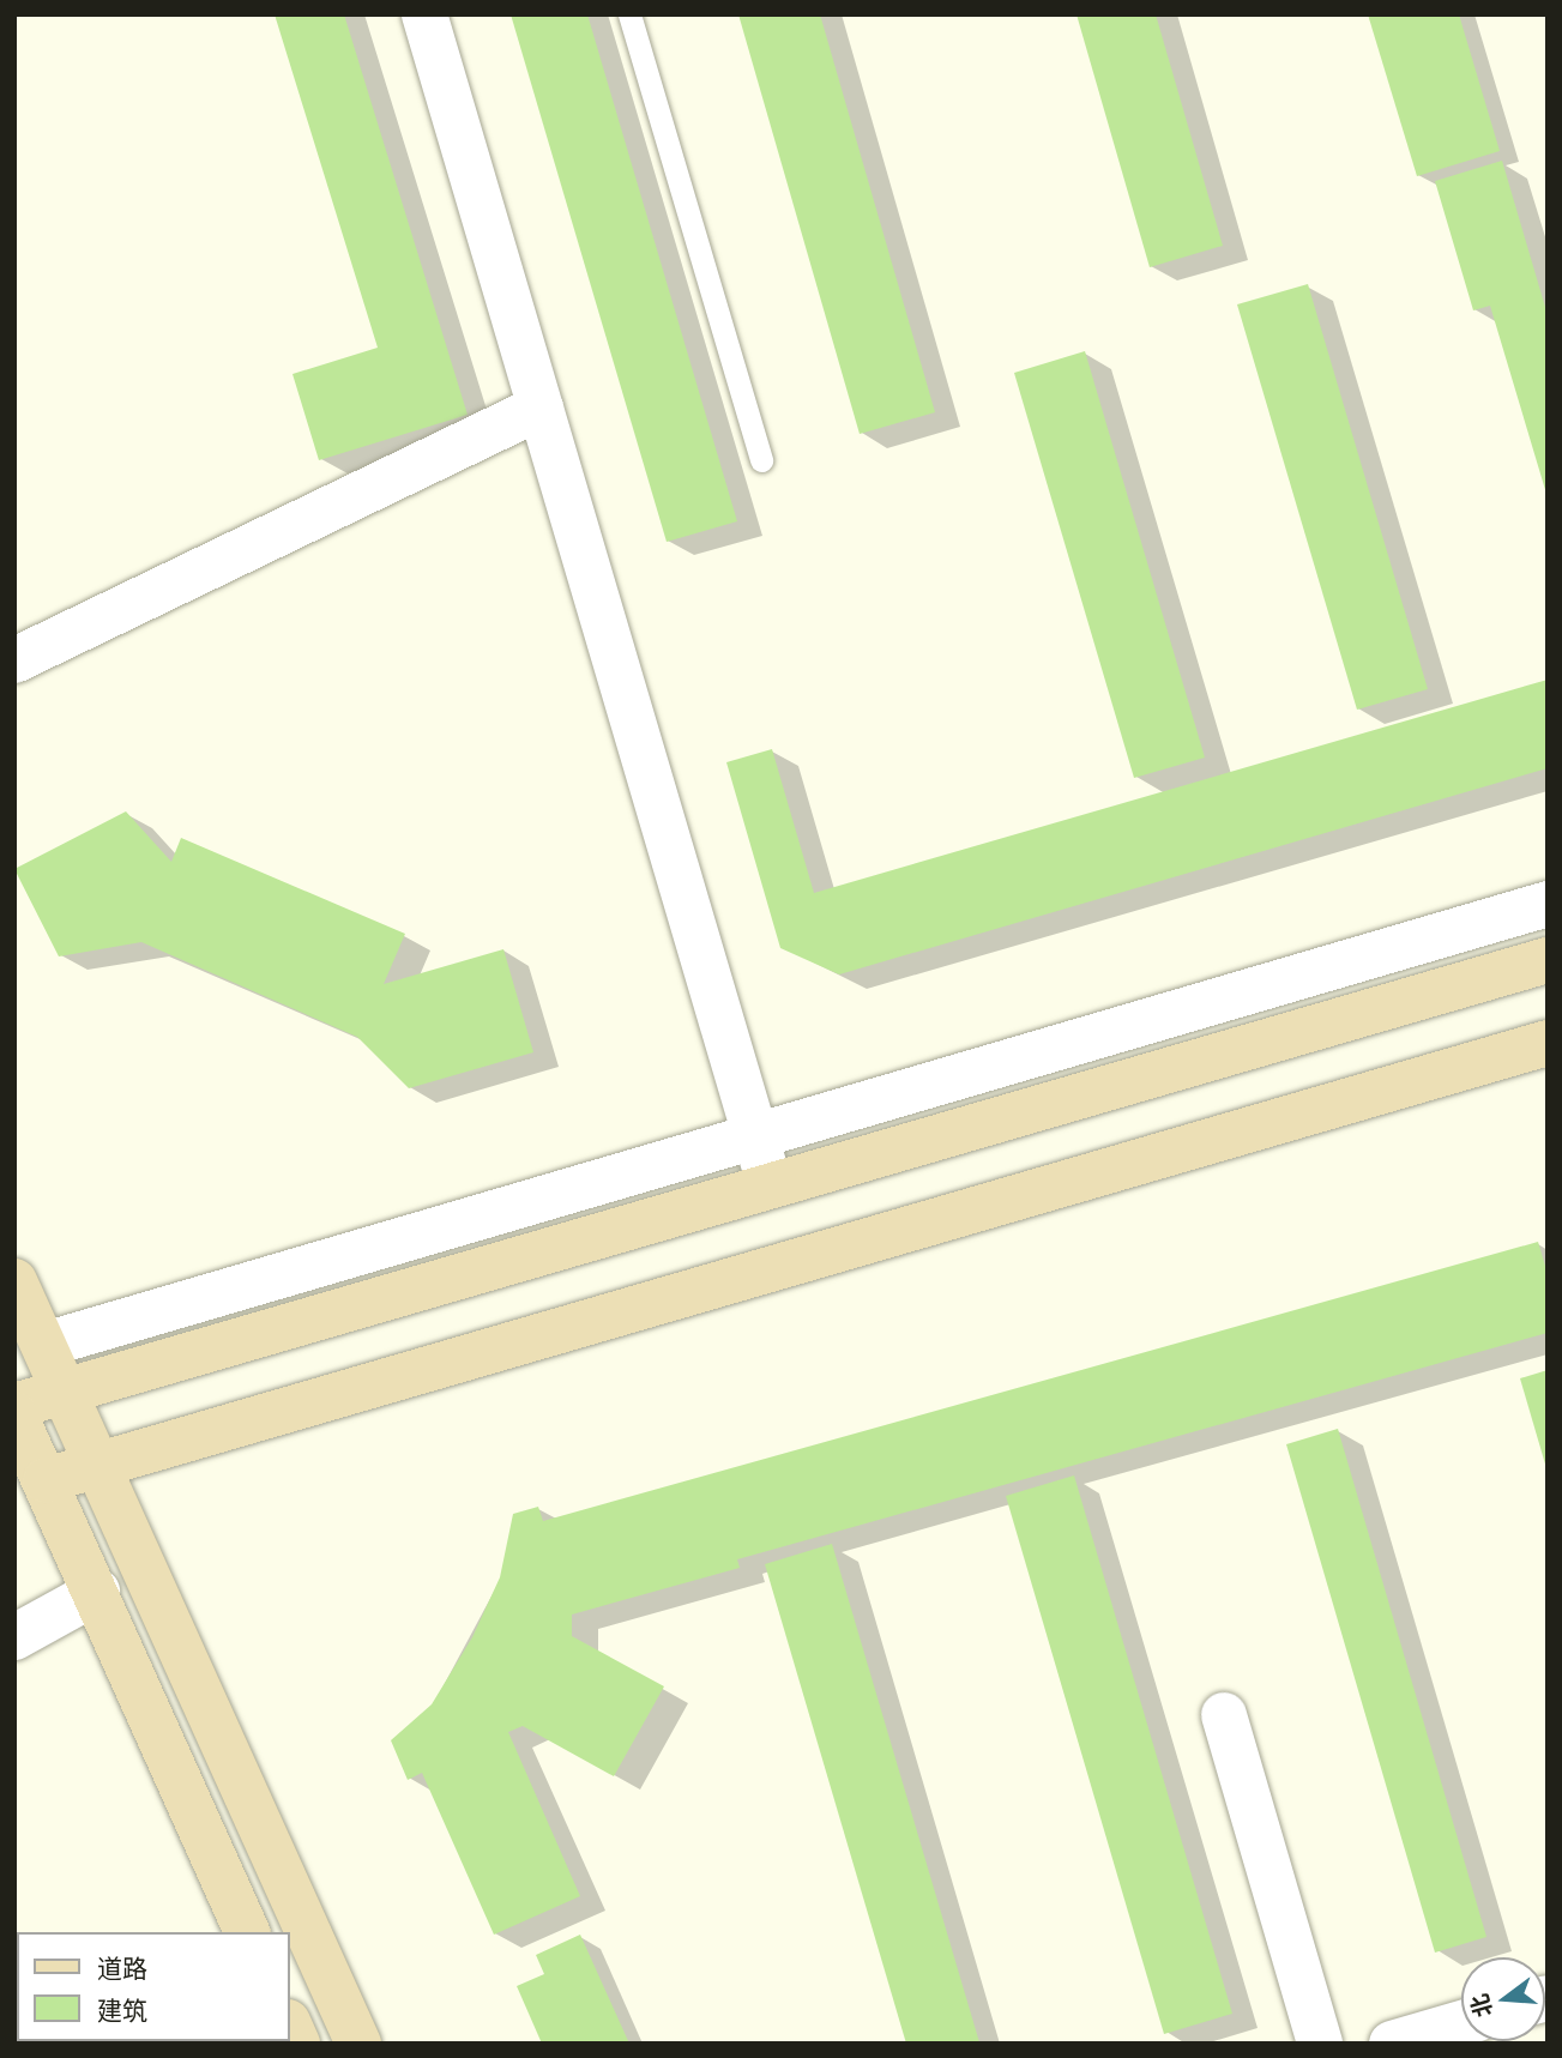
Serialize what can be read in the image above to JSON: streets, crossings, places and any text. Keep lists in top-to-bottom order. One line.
{"legend":["道路","建筑"],"north":"left"}
